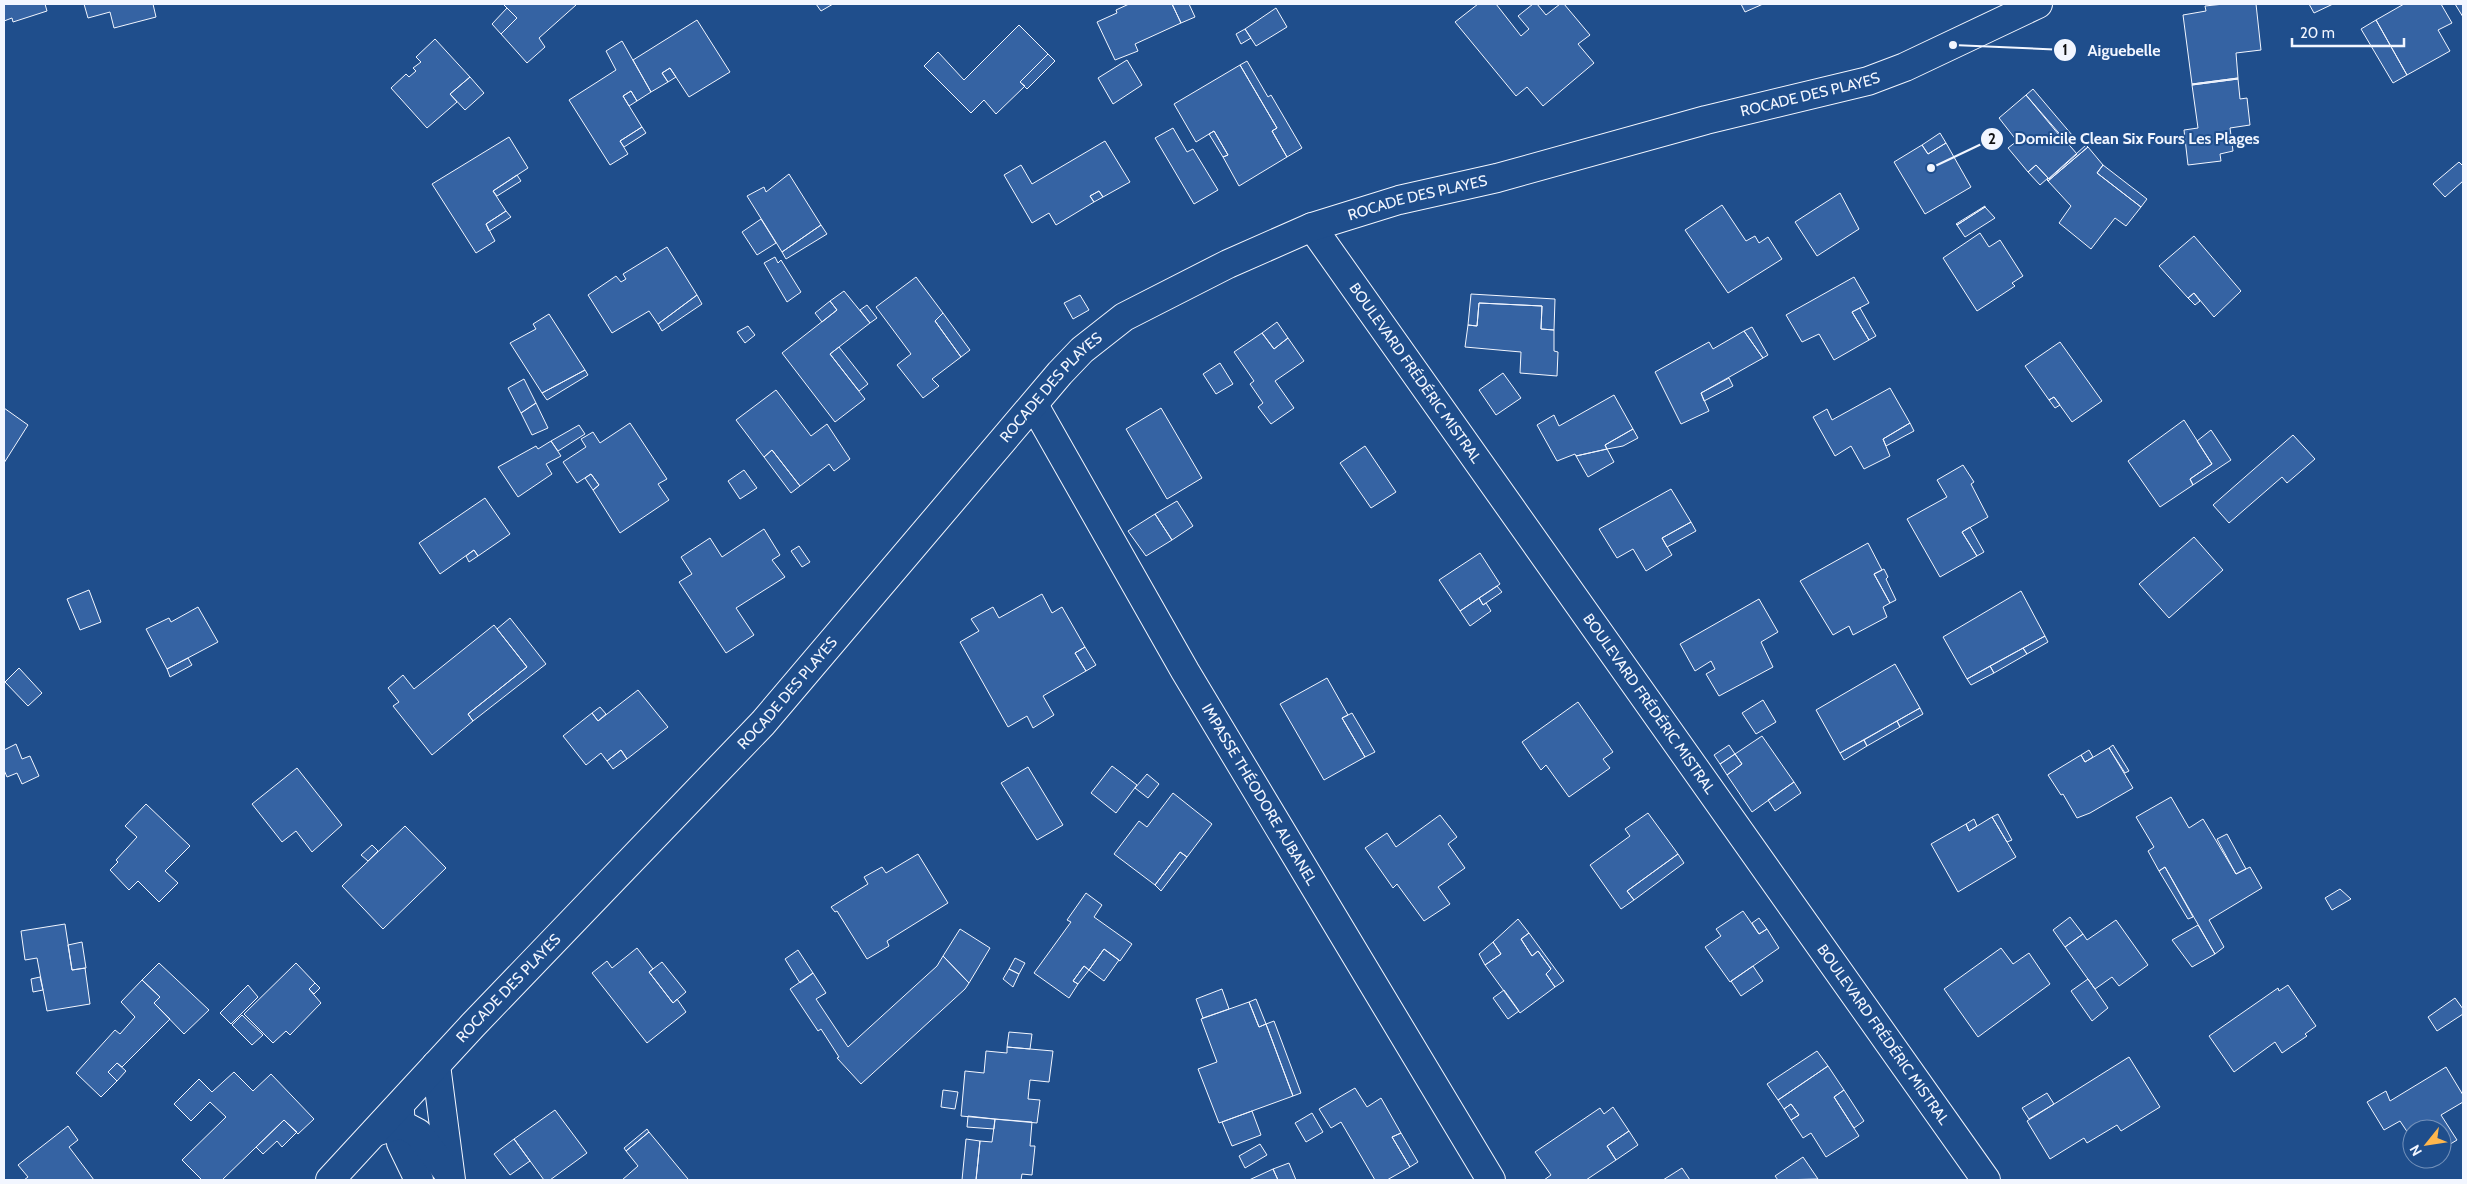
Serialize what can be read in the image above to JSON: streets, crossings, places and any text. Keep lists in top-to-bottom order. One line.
{"streets":{"street":["ROCADE DES PLAYES","BOULEVARD FRÉDÉRIC MISTRAL","IMPASSE THÉODORE AUBANEL"]},"crossings":[["ROCADE DES PLAYES","BOULEVARD FRÉDÉRIC MISTRAL"],["ROCADE DES PLAYES","IMPASSE THÉODORE AUBANEL"]],"places":["Aiguebelle","Domicile Clean Six Fours Les Plages"],"scale_bar":"20 m","north":"bottom left"}
